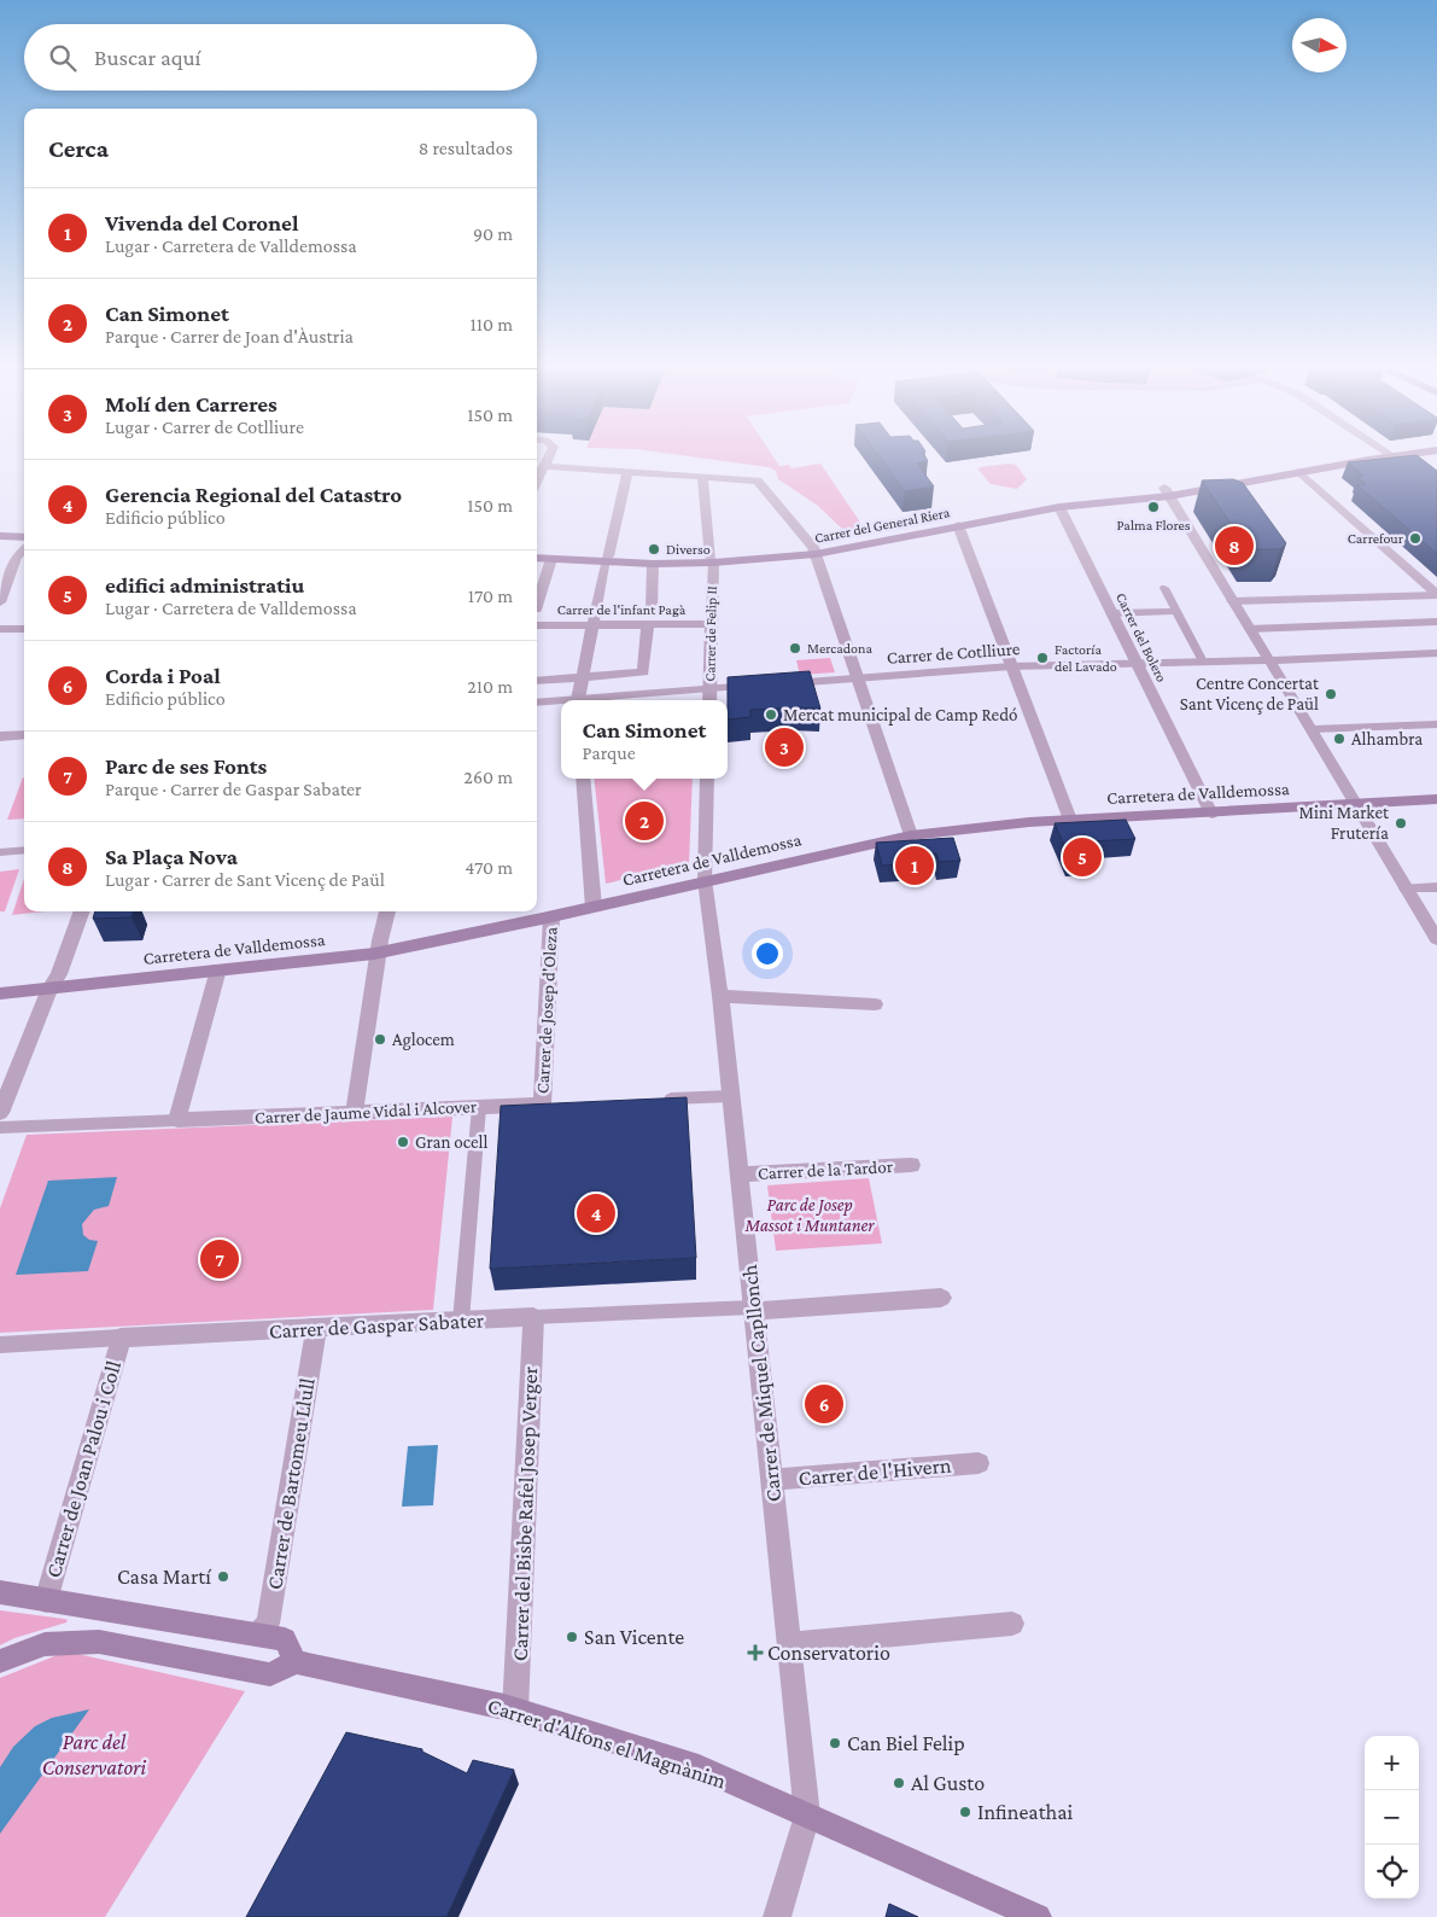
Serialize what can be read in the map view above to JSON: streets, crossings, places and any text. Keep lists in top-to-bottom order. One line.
{"streets":{"main road":["Carrer del General Riera","Carretera de Valldemossa","Carrer d'Alfons el Magnànim"],"street":["Carrer de l'infant Pagà","Carrer de Felip II","Carrer del Bolero","Carrer de Cotlliure","Carrer de Josep d'Oleza","Carrer de Jaume Vidal i Alcover","Carrer de la Tardor","Carrer de Gaspar Sabater","Carrer de Miquel Capllonch","Carrer de Joan Palou i Coll","Carrer de l'Hivern","Carrer de Bartomeu Llull","Carrer del Bisbe Rafel Josep Verger"]},"crossings":[["Carrer del General Riera","Carrer de Felip II"],["Carrer del General Riera","Carrer del Bolero"],["Carrer de l'infant Pagà","Carrer de Felip II"],["Carrer de Felip II","Carrer de Cotlliure"],["Carrer del Bolero","Carrer de Cotlliure"],["Carrer del Bolero","Carretera de Valldemossa"],["Carretera de Valldemossa","Carrer de Josep d'Oleza"],["Carretera de Valldemossa","Carrer de Miquel Capllonch"],["Carrer de Josep d'Oleza","Carrer de Jaume Vidal i Alcover"],["Carrer de la Tardor","Carrer de Miquel Capllonch"],["Carrer de Gaspar Sabater","Carrer de Miquel Capllonch"],["Carrer de Gaspar Sabater","Carrer de Joan Palou i Coll"],["Carrer de Gaspar Sabater","Carrer de Bartomeu Llull"],["Carrer de Gaspar Sabater","Carrer del Bisbe Rafel Josep Verger"],["Carrer de Miquel Capllonch","Carrer de l'Hivern"],["Carrer de Miquel Capllonch","Carrer d'Alfons el Magnànim"],["Carrer del Bisbe Rafel Josep Verger","Carrer d'Alfons el Magnànim"]],"parks":["Parc de Josep Massot i Muntaner","Parc del Conservatori"],"places":{"other":["Palma Flores","Carrefour","Diverso","Mercadona","Factoría del Lavado","Centre Concertat Sant Vicenç de Paül","Mercat municipal de Camp Redó","Alhambra","Mini Market Frutería","Aglocem","Gran ocell","Casa Martí","San Vicente","Can Biel Felip","Al Gusto","Infineathai"],"health":["Conservatorio"]},"north":"right","page":{"search":"Buscar aquí","heading":["Cerca","8 resultados"],"list":[{"mark":"1","name":"Vivenda del Coronel","note":"Lugar · Carretera de Valldemossa","value":"90 m"},{"mark":"2","name":"Can Simonet","note":"Parque · Carrer de Joan d'Àustria","value":"110 m"},{"mark":"3","name":"Molí den Carreres","note":"Lugar · Carrer de Cotlliure","value":"150 m"},{"mark":"4","name":"Gerencia Regional del Catastro","note":"Edificio público","value":"150 m"},{"mark":"5","name":"edifici administratiu","note":"Lugar · Carretera de Valldemossa","value":"170 m"},{"mark":"6","name":"Corda i Poal","note":"Edificio público","value":"210 m"},{"mark":"7","name":"Parc de ses Fonts","note":"Parque · Carrer de Gaspar Sabater","value":"260 m"},{"mark":"8","name":"Sa Plaça Nova","note":"Lugar · Carrer de Sant Vicenç de Paül","value":"470 m"}],"pins":["8","3","2","5","1","4","7","6"],"popup":["Can Simonet","Parque"],"map_buttons":["+","−"]}}
